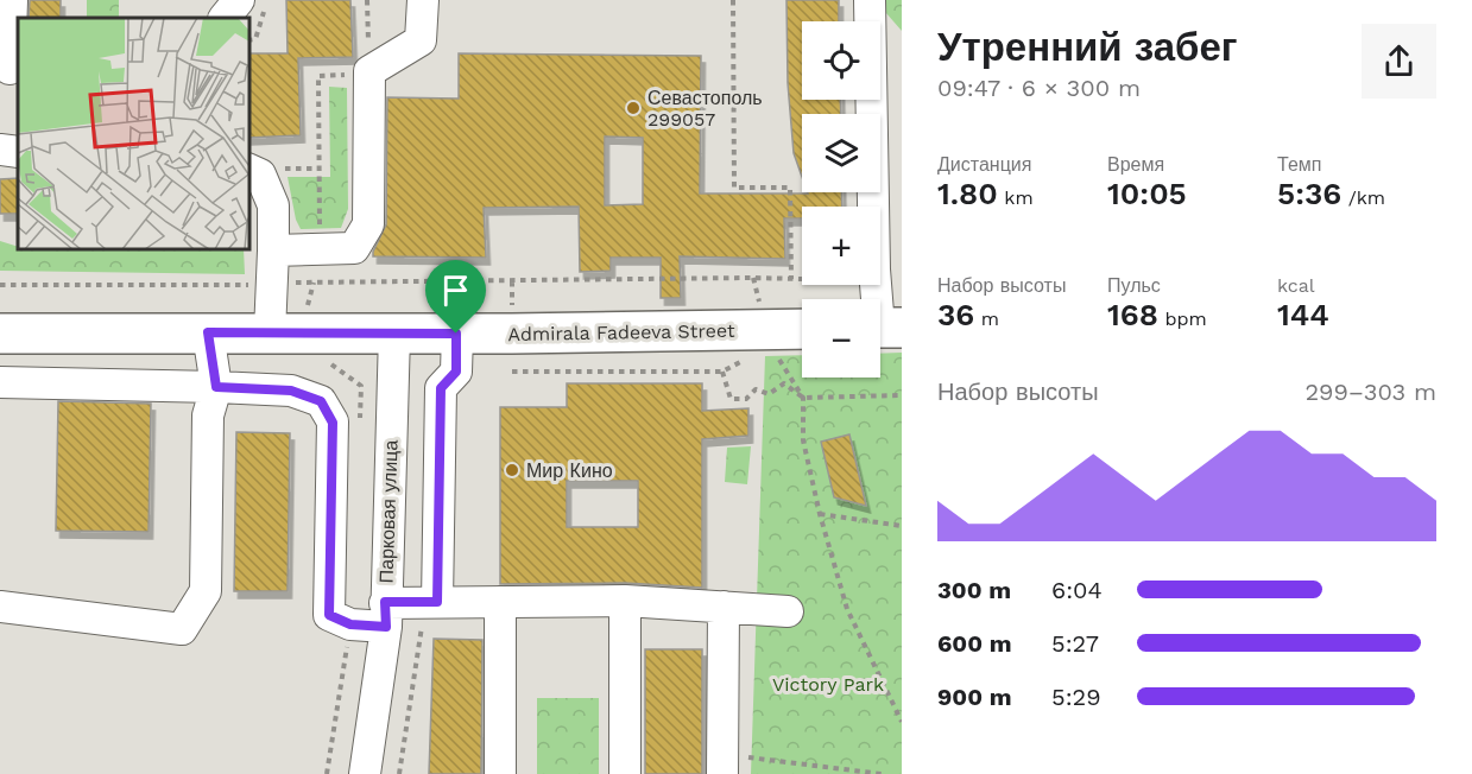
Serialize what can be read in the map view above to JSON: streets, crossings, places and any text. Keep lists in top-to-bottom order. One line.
{"streets":{"main road":["Admirala Fadeeva Street"],"street":["Парковая улица"]},"crossings":[["Admirala Fadeeva Street","Парковая улица"]],"parks":["Victory Park"],"places":["Севастополь 299057","Мир Кино"],"page":{"heading":["Утренний забег","09:47 · 6 × 300 m"],"map_buttons":["+","−"],"stats":[["Дистанция","1.80 km"],["Время","10:05"],["Темп","5:36 /km"],["Набор высоты","36 m"],["Пульс","168 bpm"],["kcal","144"]],"chart":["Набор высоты","299–303 m"],"list":[{"name":"300 m","note":"6:04"},{"name":"600 m","note":"5:27"},{"name":"900 m","note":"5:29"}]}}
